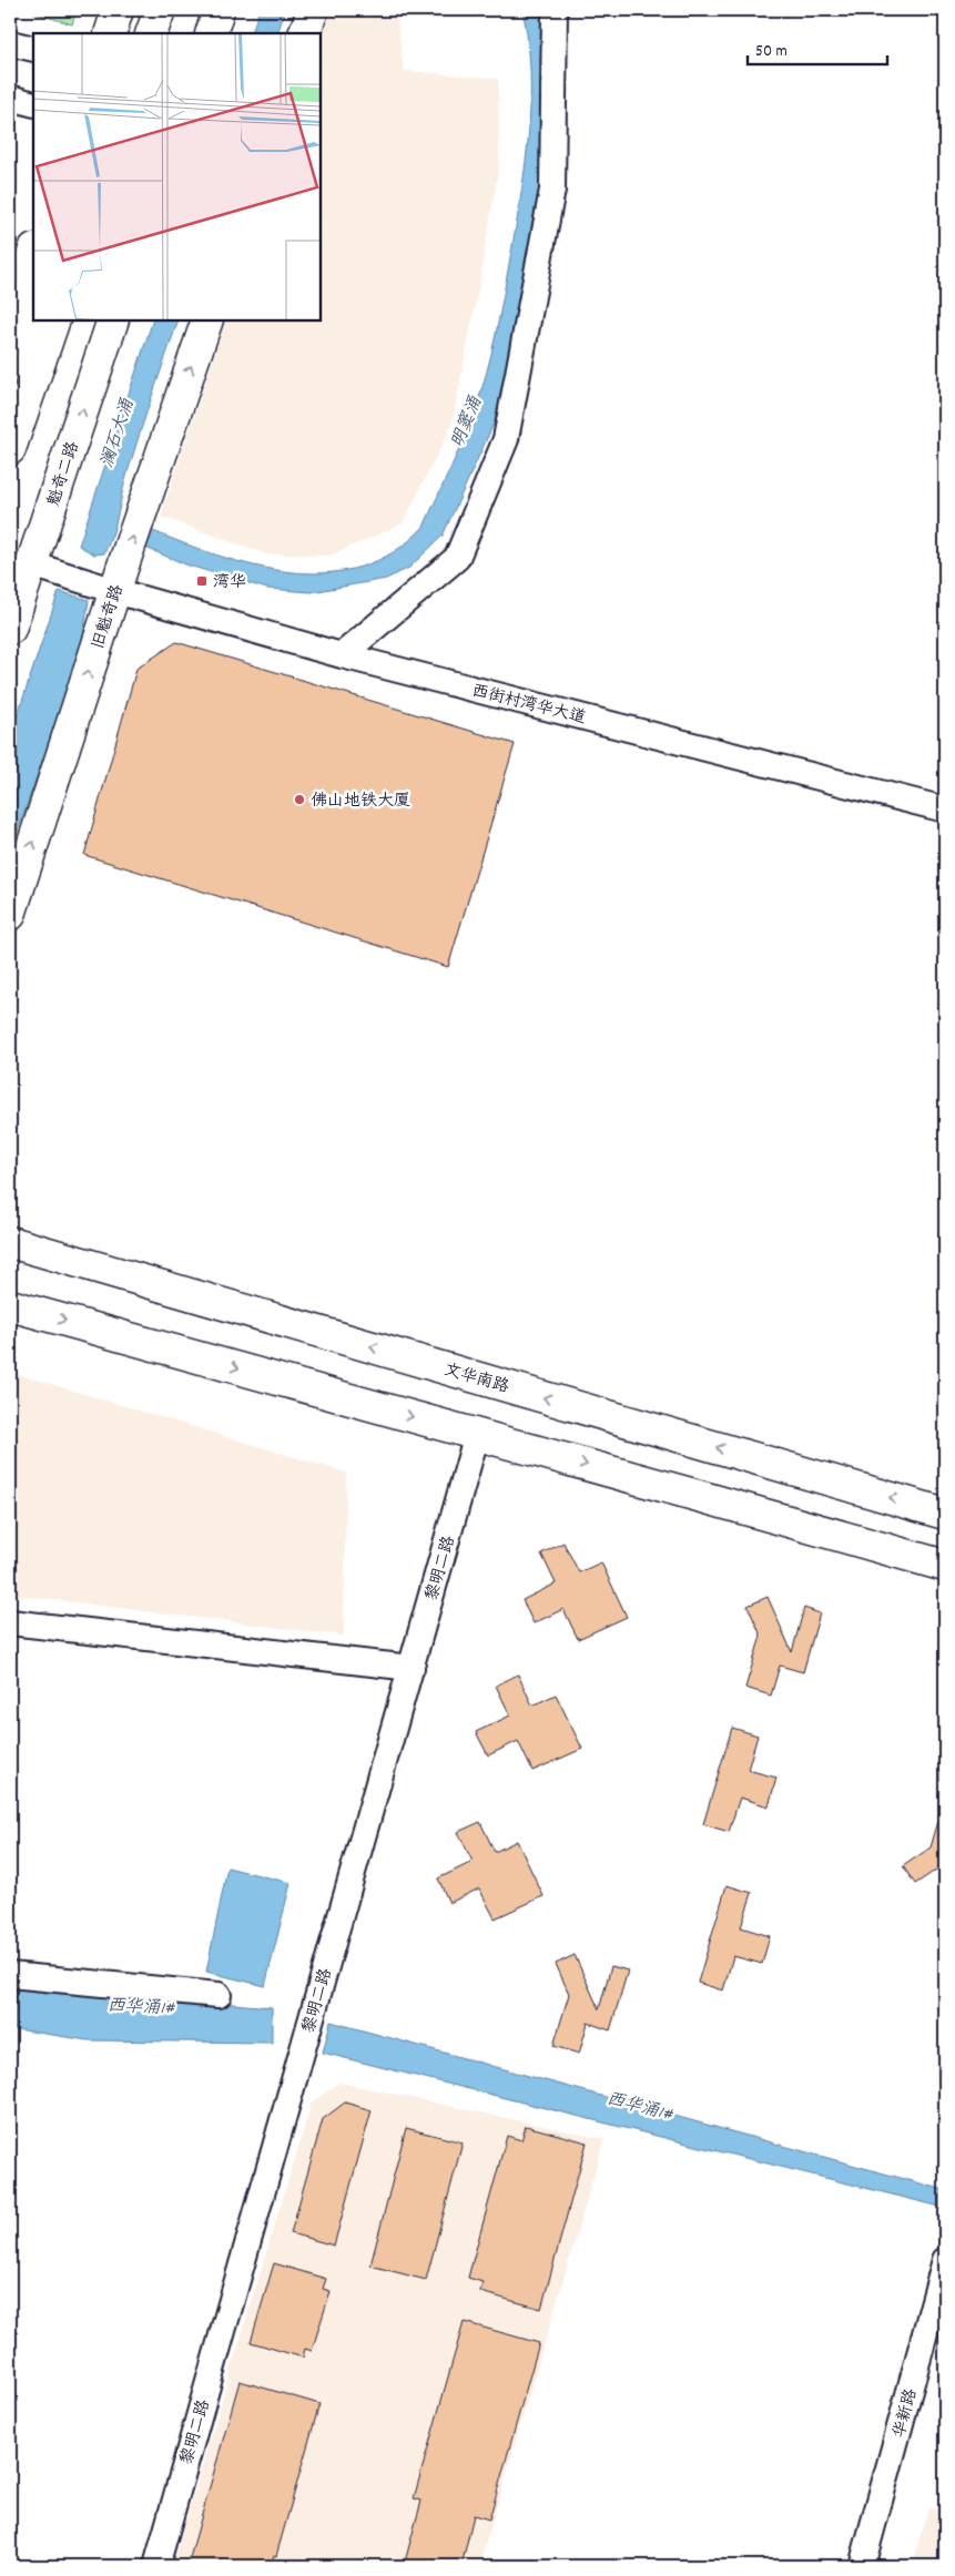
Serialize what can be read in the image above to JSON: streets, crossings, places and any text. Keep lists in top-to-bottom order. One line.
{"streets":{"main road":["魁奇二路","旧魁奇路","文华南路"],"street":["西街村湾华大道","黎明二路","华新路"]},"crossings":[["魁奇二路","西街村湾华大道"],["旧魁奇路","西街村湾华大道"]],"water":["明窦涌","澜石大涌","西华涌1#"],"places":{"transit":["湾华"],"other":["佛山地铁大厦"]},"scale_bar":"50 m"}
